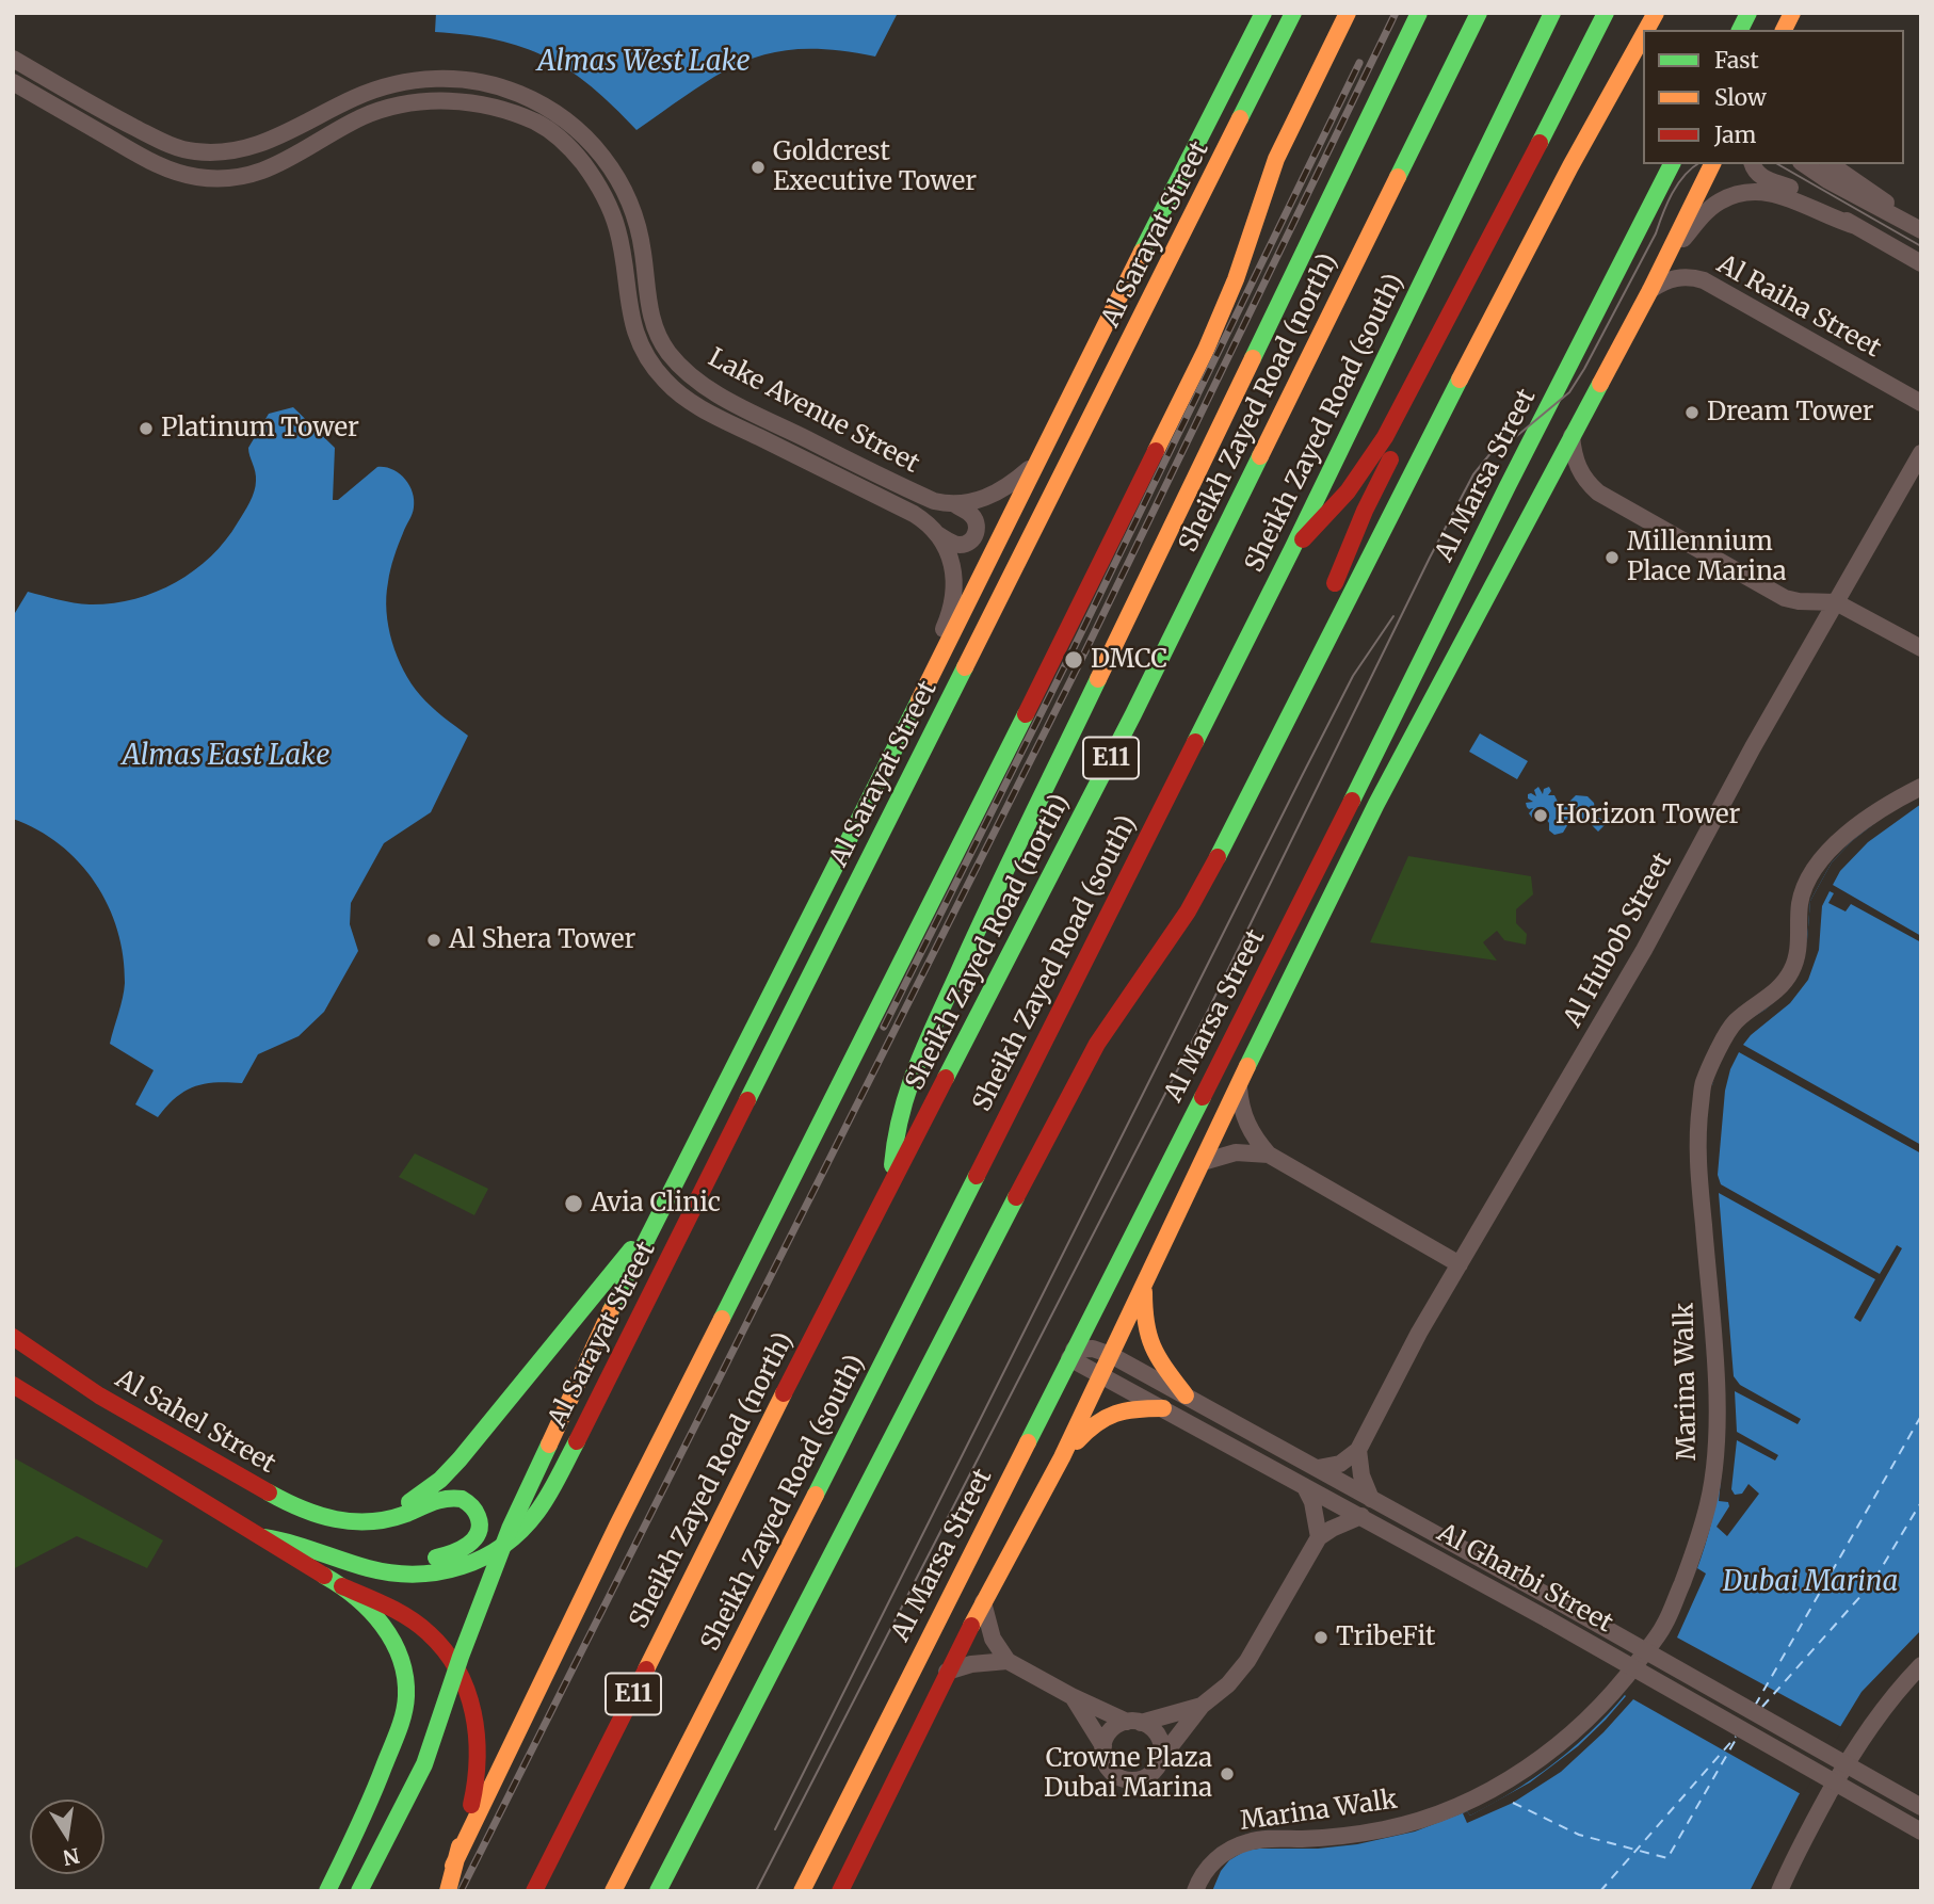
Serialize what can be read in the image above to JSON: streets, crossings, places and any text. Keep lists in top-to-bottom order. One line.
{"streets":{"main road":["Al Sarayat Street","Sheikh Zayed Road (north)","Sheikh Zayed Road (south)","Al Marsa Street","E11","Al Sahel Street"],"street":["Al Raiha Street","Lake Avenue Street","Al Hubob Street","Marina Walk","Al Gharbi Street"]},"crossings":[["Al Sarayat Street","Lake Avenue Street"],["Al Sarayat Street","Al Sahel Street"],["Al Raiha Street","Al Marsa Street"],["Al Marsa Street","Al Gharbi Street"]],"water":["Almas West Lake","Almas East Lake","Dubai Marina"],"places":["Goldcrest Executive Tower","Dream Tower","Platinum Tower","Millennium Place Marina","DMCC","Horizon Tower","Al Shera Tower","Avia Clinic","TribeFit","Crowne Plaza Dubai Marina"],"legend":["Fast","Slow","Jam"],"north":"bottom"}
